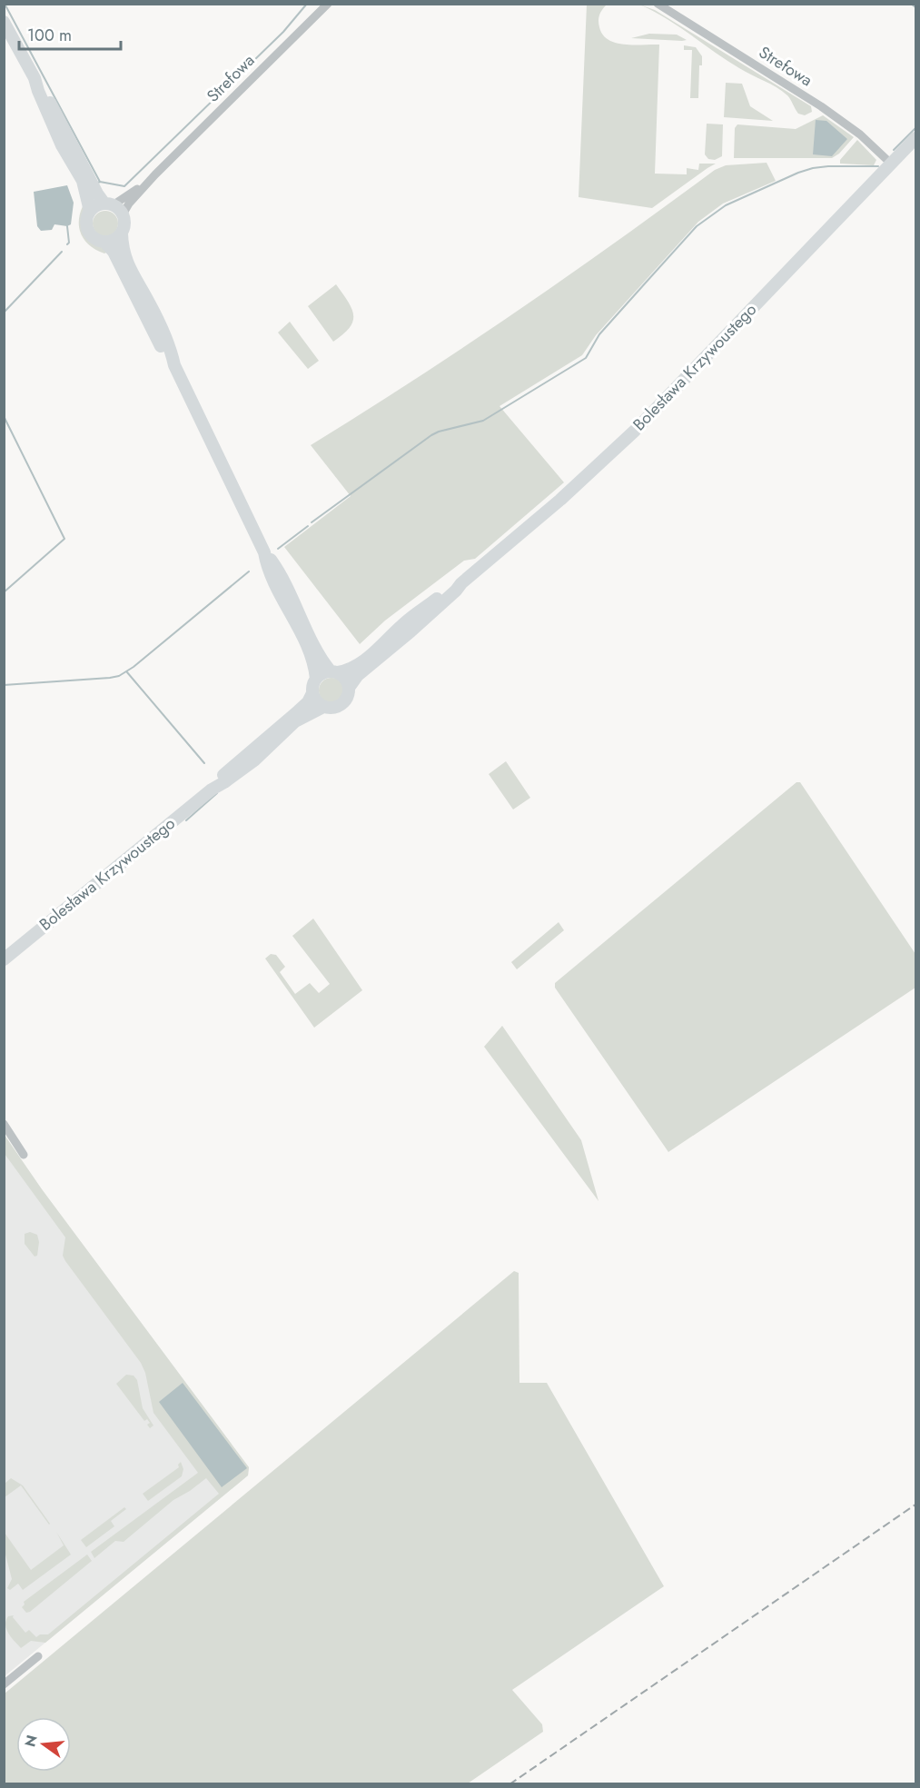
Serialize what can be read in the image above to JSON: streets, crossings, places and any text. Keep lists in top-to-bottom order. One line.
{"streets":{"main road":["Bolesława Krzywoustego"],"street":["Strefowa"]},"crossings":[["Strefowa","Bolesława Krzywoustego"]],"scale_bar":"100 m","north":"left"}
